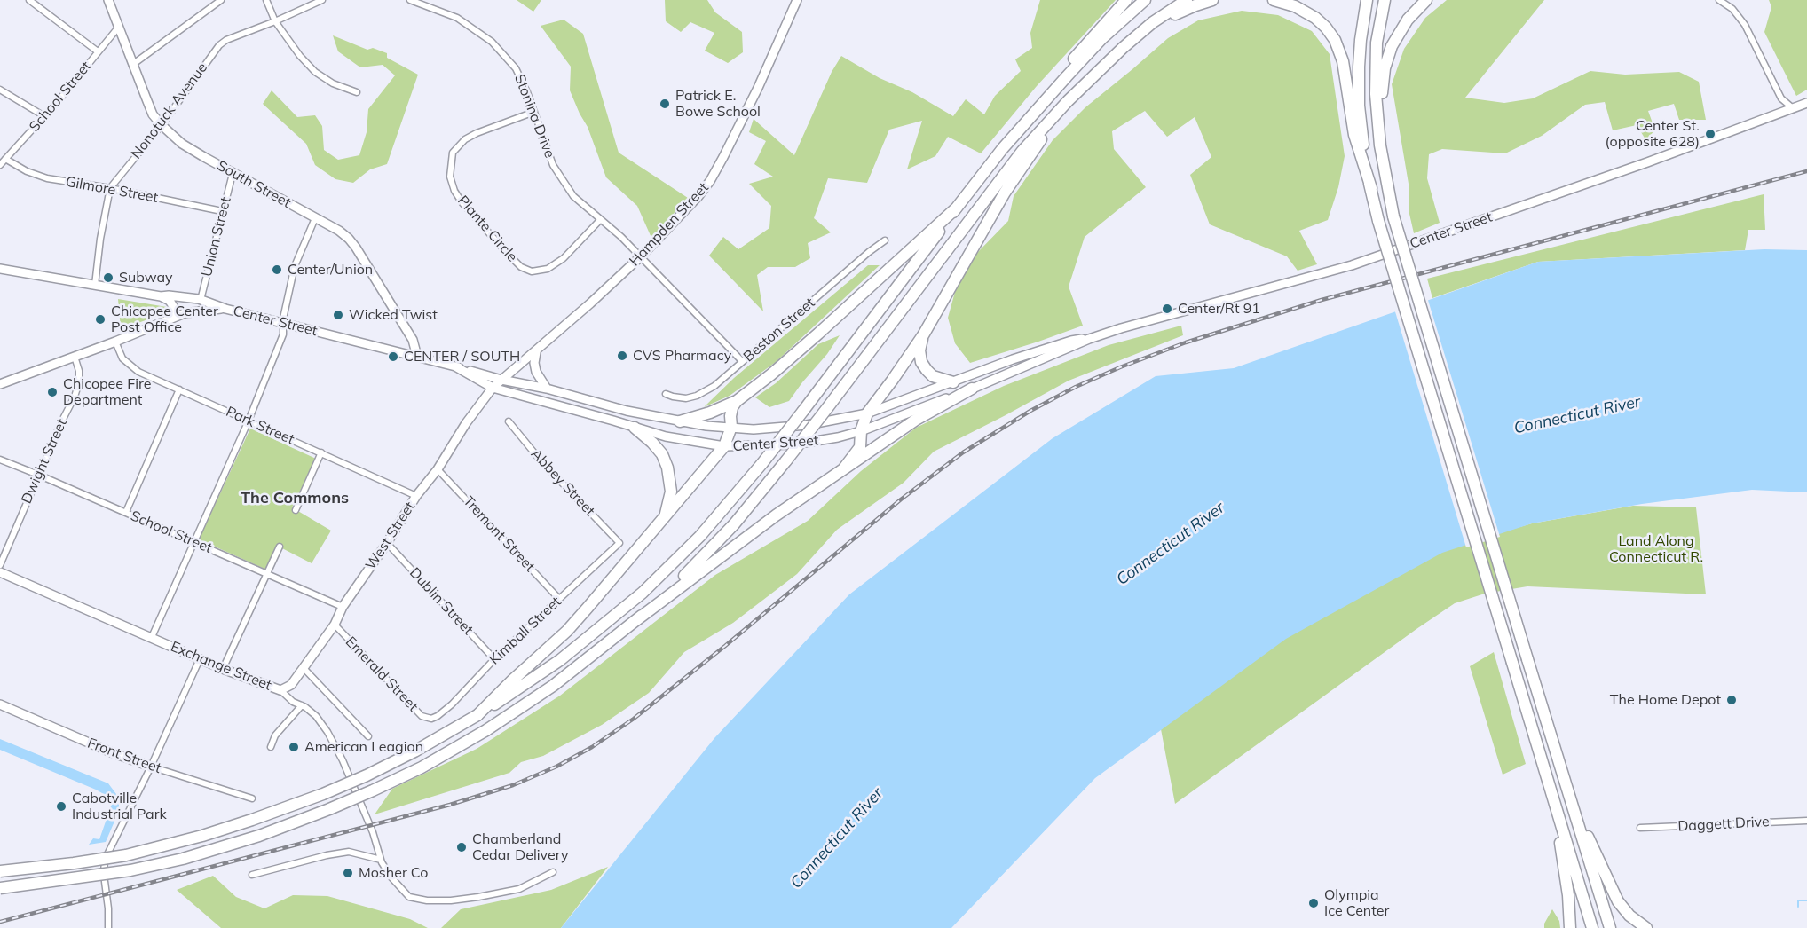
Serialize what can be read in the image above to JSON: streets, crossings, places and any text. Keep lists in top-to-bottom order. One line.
{"streets":{"main road":["South Street","Hampden Street","Center Street","West Street","Exchange Street","Front Street"],"street":["School Street","Nonotuck Avenue","Stonina Drive","Gilmore Street","Plante Circle","Union Street","Beston Street","Park Street","Dwight Street","Abbey Street","Tremont Street","Dublin Street","Kimball Street","Emerald Street","Daggett Drive"]},"crossings":[["School Street","South Street"],["School Street","Gilmore Street"],["School Street","Dwight Street"],["School Street","West Street"],["Nonotuck Avenue","South Street"],["Nonotuck Avenue","Gilmore Street"],["Nonotuck Avenue","Center Street"],["Stonina Drive","Hampden Street"],["Stonina Drive","Plante Circle"],["Stonina Drive","Beston Street"],["South Street","Center Street"],["South Street","Union Street"],["Gilmore Street","Union Street"],["Hampden Street","Center Street"],["Hampden Street","West Street"],["Center Street","Union Street"],["Center Street","West Street"],["Park Street","West Street"],["Abbey Street","Kimball Street"],["Tremont Street","West Street"],["Tremont Street","Kimball Street"],["West Street","Dublin Street"],["West Street","Exchange Street"],["West Street","Emerald Street"],["Dublin Street","Kimball Street"],["Kimball Street","Emerald Street"]],"districts":["The Commons"],"water":["Connecticut River"],"parks":["Land Along Connecticut R."],"places":["Patrick E. Bowe School","Center St. (opposite 628)","Center/Union","Subway","Center/Rt 91","Wicked Twist","Chicopee Center Post Office","CVS Pharmacy","CENTER / SOUTH","Chicopee Fire Department","The Home Depot","American Leagion","Cabotville Industrial Park","Chamberland Cedar Delivery","Mosher Co","Olympia Ice Center"]}
